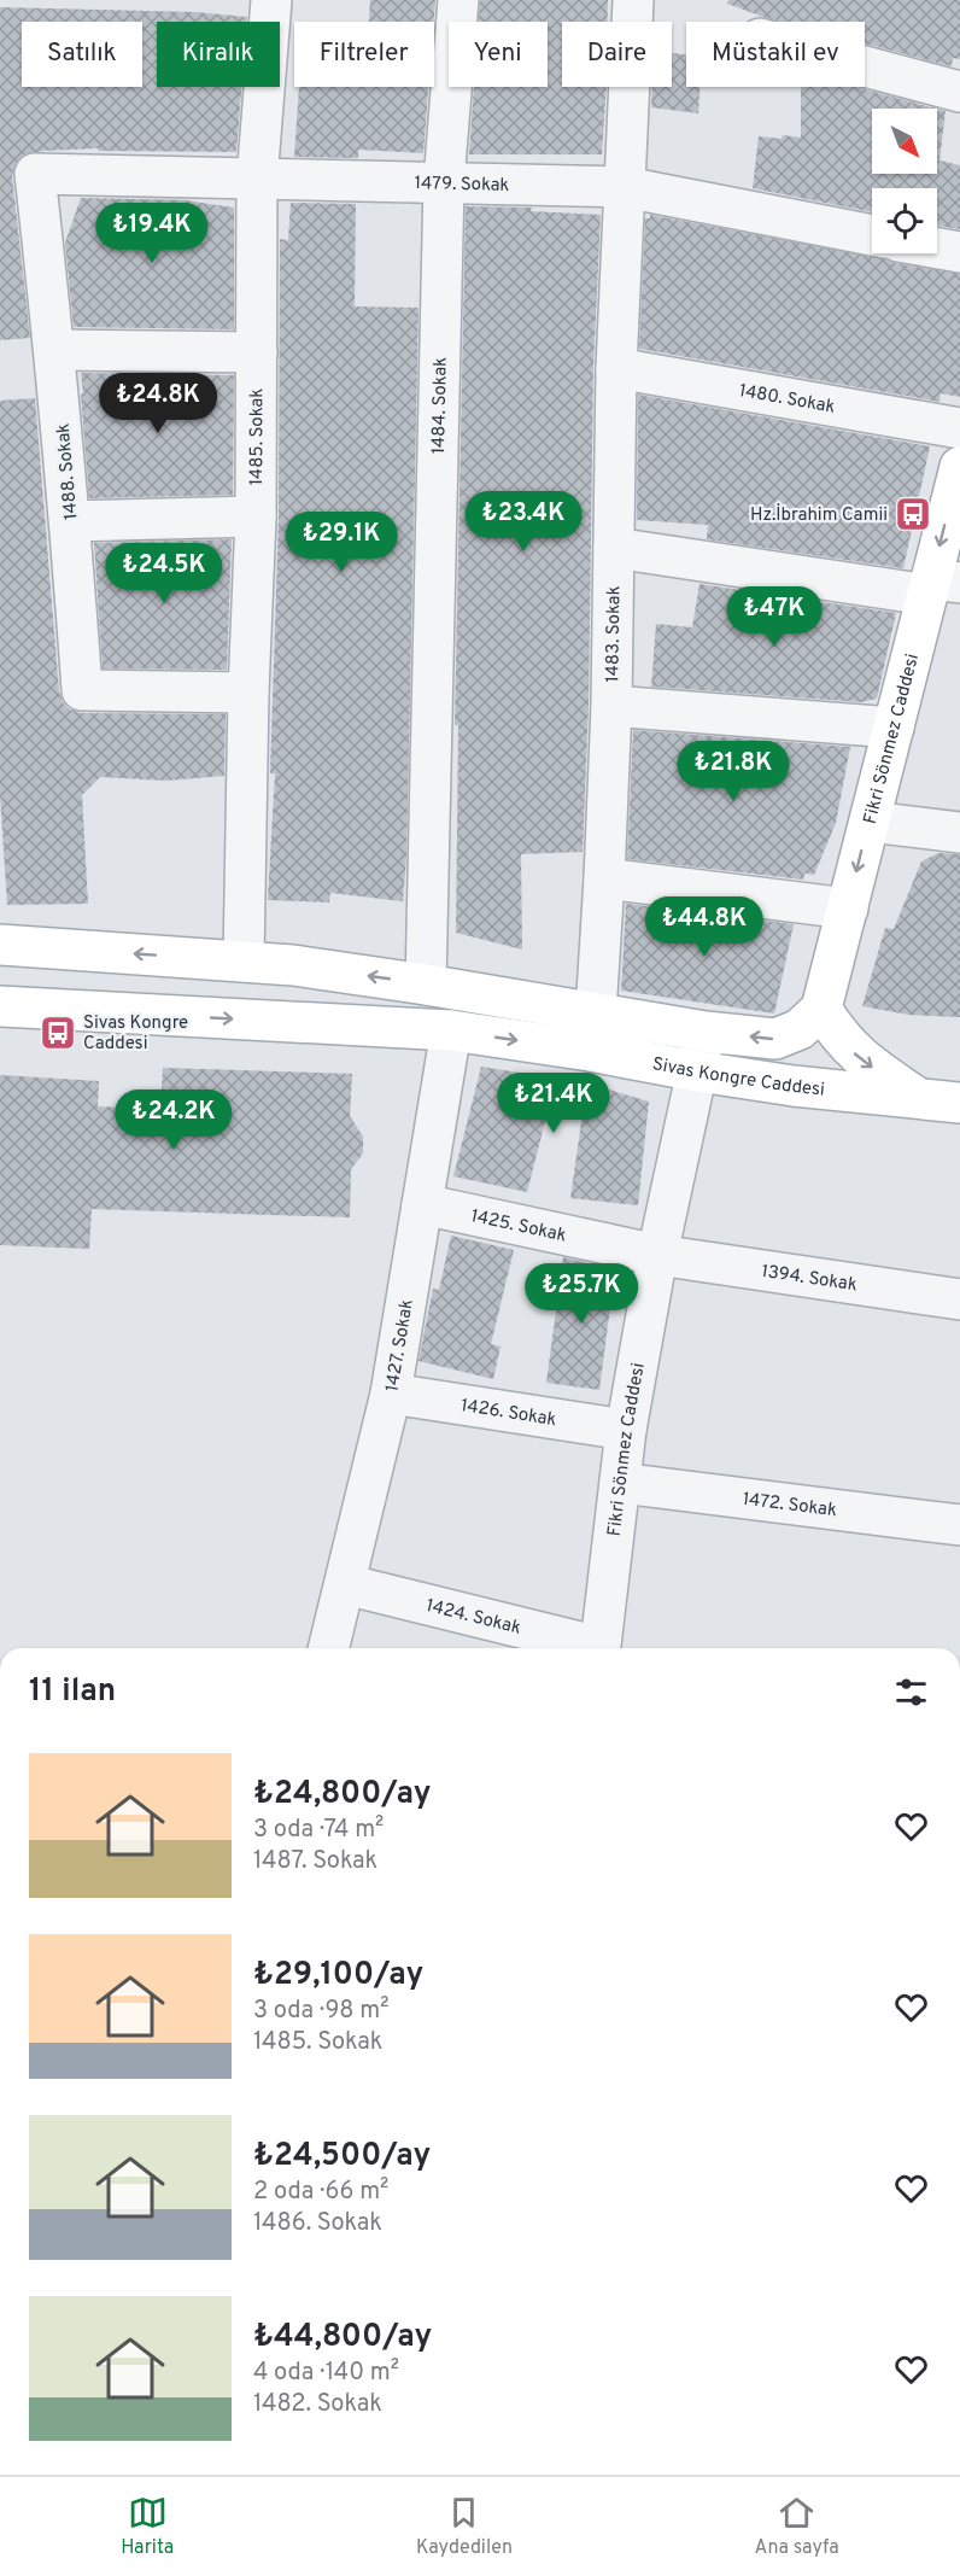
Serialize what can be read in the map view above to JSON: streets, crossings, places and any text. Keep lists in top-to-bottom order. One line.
{"streets":{"main road":["Fikri Sönmez Caddesi","Sivas Kongre Caddesi"],"street":["1479. Sokak","1480. Sokak","1484. Sokak","1485. Sokak","1488. Sokak","1483. Sokak","1425. Sokak","1394. Sokak","1427. Sokak","1426. Sokak","1472. Sokak","1424. Sokak"]},"crossings":[["1479. Sokak","1484. Sokak"],["1479. Sokak","1485. Sokak"],["1479. Sokak","1488. Sokak"],["1479. Sokak","1483. Sokak"],["1480. Sokak","1483. Sokak"],["1484. Sokak","Sivas Kongre Caddesi"],["1485. Sokak","1488. Sokak"],["1485. Sokak","Sivas Kongre Caddesi"],["1483. Sokak","Sivas Kongre Caddesi"],["Fikri Sönmez Caddesi","Sivas Kongre Caddesi"],["Fikri Sönmez Caddesi","1425. Sokak"],["Fikri Sönmez Caddesi","1394. Sokak"],["Fikri Sönmez Caddesi","1426. Sokak"],["Fikri Sönmez Caddesi","1472. Sokak"],["Sivas Kongre Caddesi","1427. Sokak"],["1425. Sokak","1394. Sokak"],["1425. Sokak","1427. Sokak"],["1427. Sokak","1426. Sokak"],["1427. Sokak","1424. Sokak"]],"places":{"bus stop":["Hz.İbrahim Camii","Sivas Kongre Caddesi"]},"north":"bottom right","page":{"chip":["Satılık","Kiralık","Filtreler","Yeni","Daire","Müstakil ev"],"price":["₺19.4K","₺24.8K","₺23.4K","₺29.1K","₺24.5K","₺47K","₺21.8K","₺44.8K","₺21.4K","₺24.2K","₺25.7K"],"heading":"11 ilan","list":[{"name":"₺24,800/ay","note":"3 oda · 74 m² · 1487. Sokak"},{"name":"₺29,100/ay","note":"3 oda · 98 m² · 1485. Sokak"},{"name":"₺24,500/ay","note":"2 oda · 66 m² · 1486. Sokak"},{"name":"₺44,800/ay","note":"4 oda · 140 m² · 1482. Sokak"}],"tabs":["Harita","Kaydedilen","Ana sayfa"]}}
